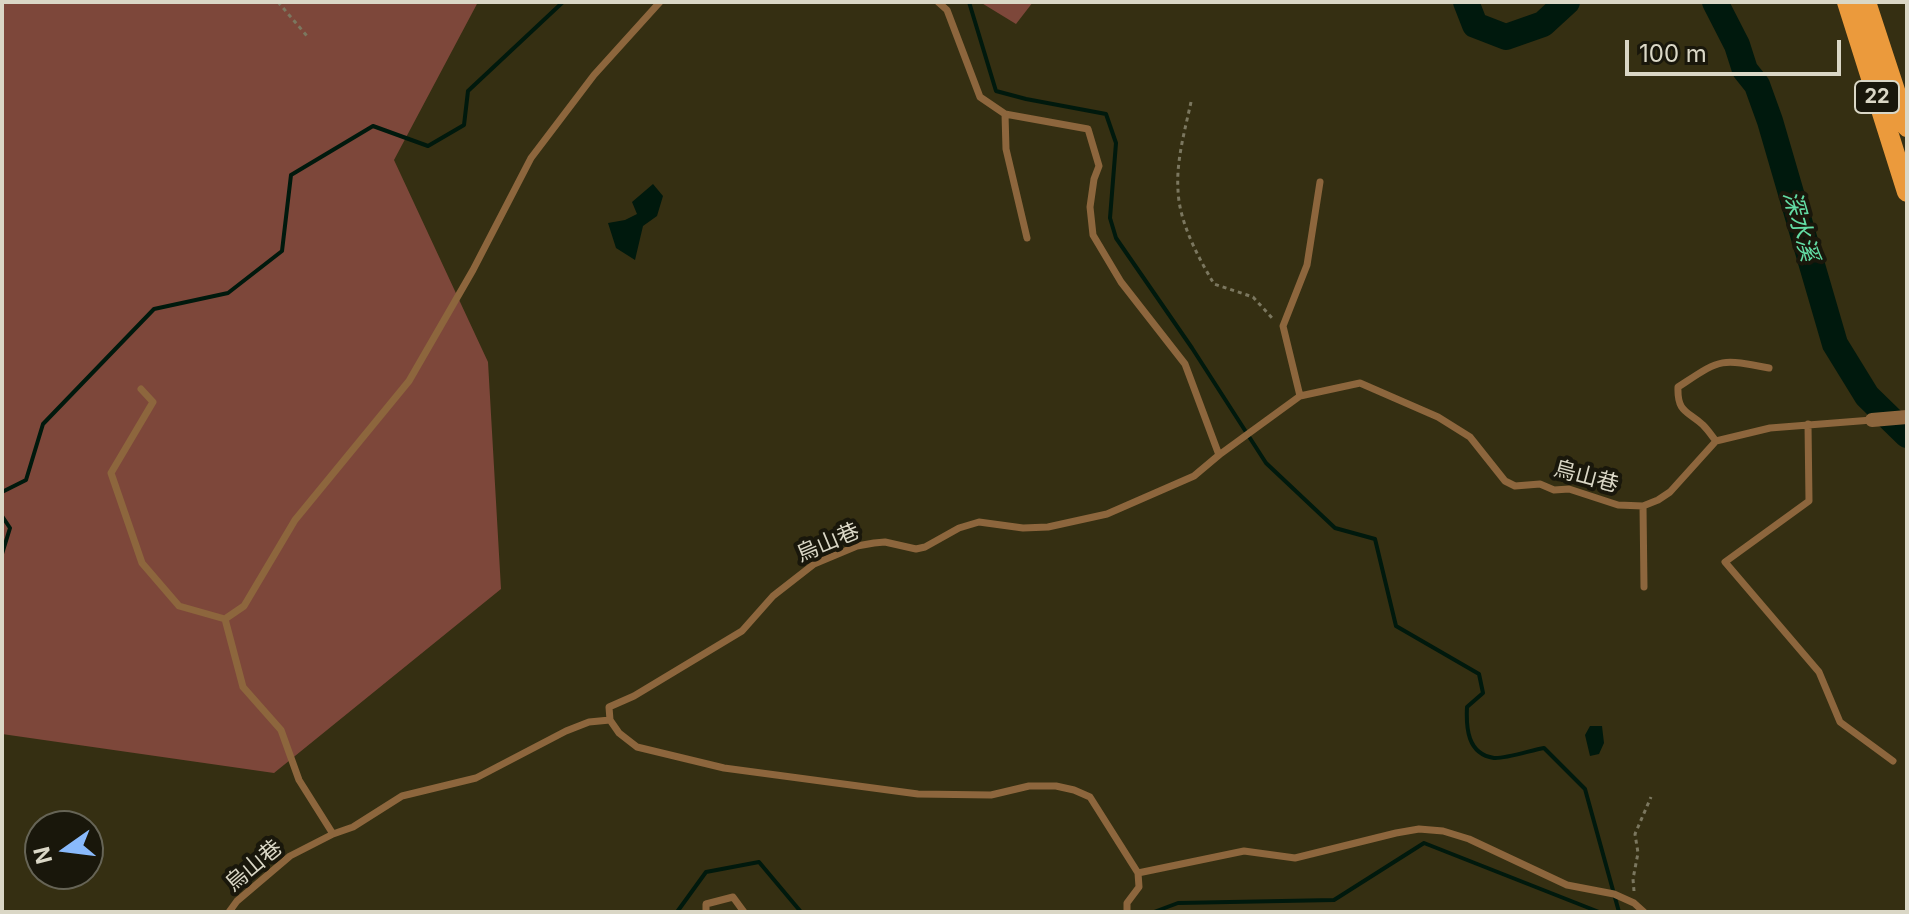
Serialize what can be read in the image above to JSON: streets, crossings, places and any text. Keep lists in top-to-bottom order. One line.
{"streets":{"main road":["22"],"lane":["烏山巷"]},"water":["深水溪"],"scale_bar":"100 m","north":"left"}
